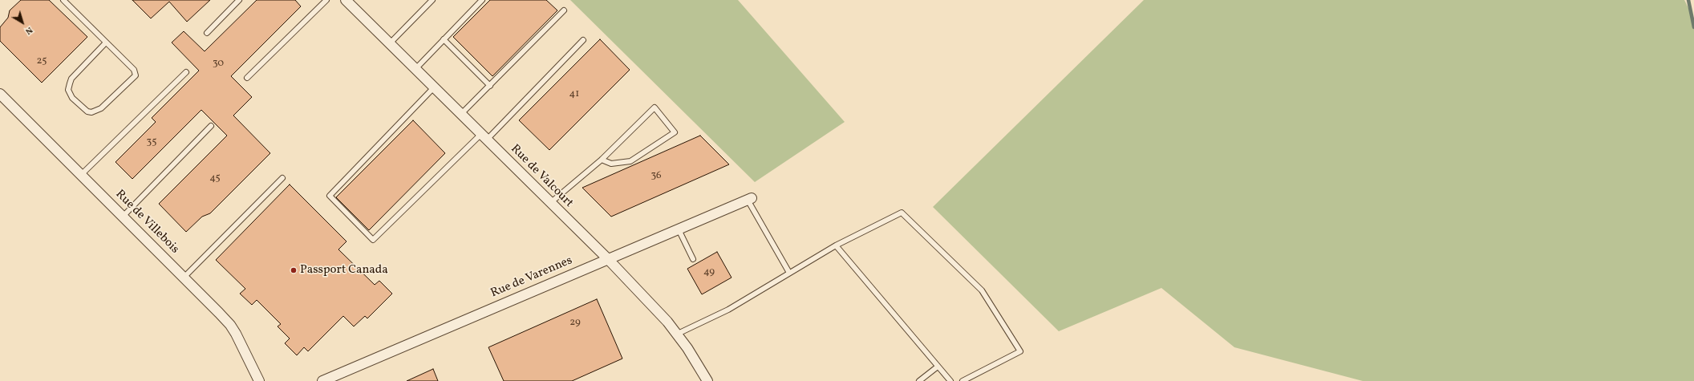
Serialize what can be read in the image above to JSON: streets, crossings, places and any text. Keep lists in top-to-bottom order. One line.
{"streets":{"street":["Rue de Valcourt","Rue de Villebois","Rue de Varennes"]},"crossings":[["Rue de Valcourt","Rue de Varennes"]],"places":["Passport Canada"],"house_numbers":["25","30","41","35","36","45","49","29"],"north":"bottom right"}
